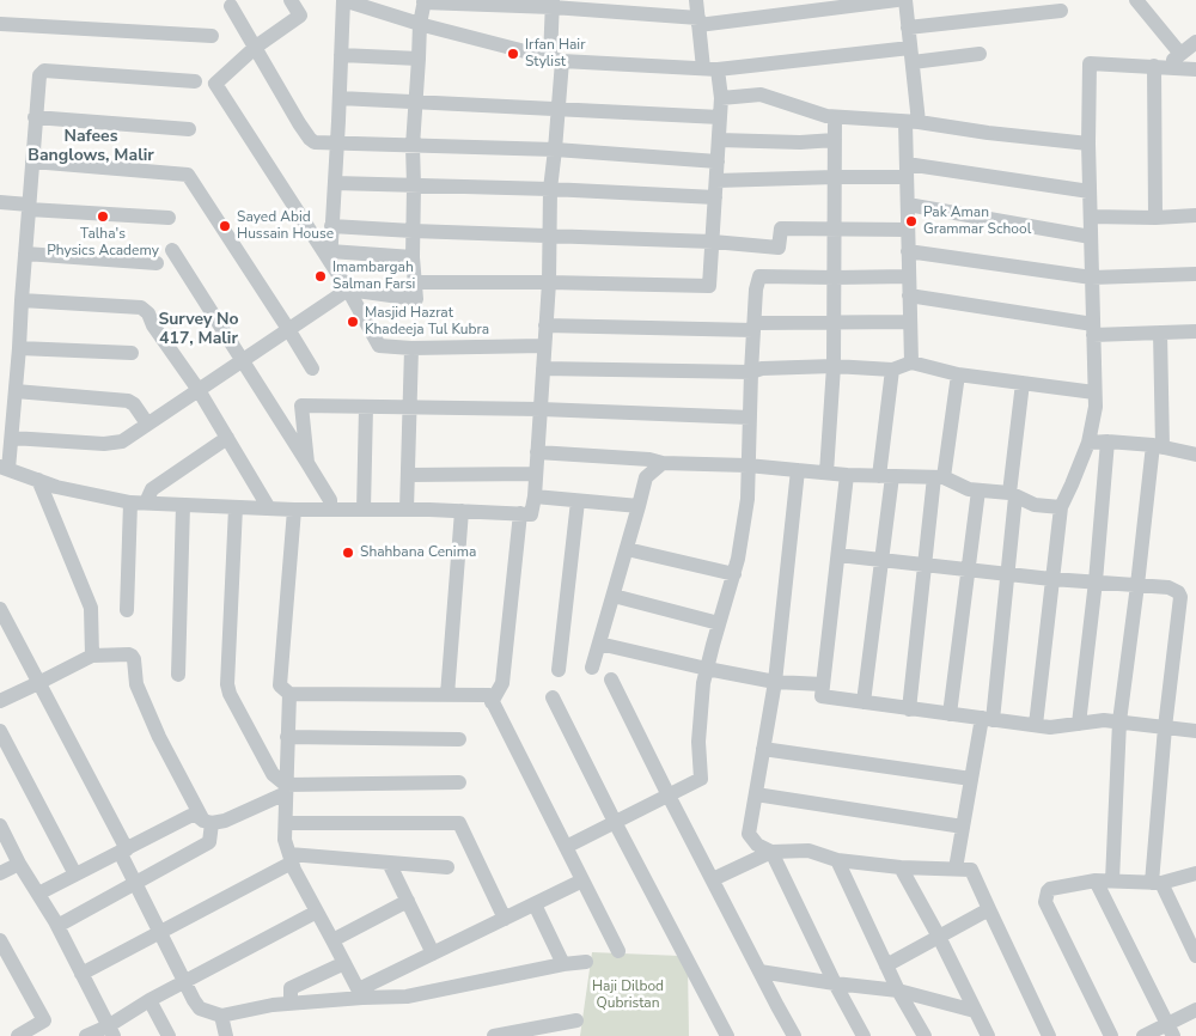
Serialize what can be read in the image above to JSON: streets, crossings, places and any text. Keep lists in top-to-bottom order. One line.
{"districts":["Nafees Banglows, Malir","Survey No 417, Malir"],"parks":["Haji Dilbod Qubristan"],"places":["Irfan Hair Stylist","Talha's Physics Academy","Pak Aman Grammar School","Sayed Abid Hussain House","Imambargah Salman Farsi","Masjid Hazrat Khadeeja Tul Kubra","Shahbana Cenima"]}
